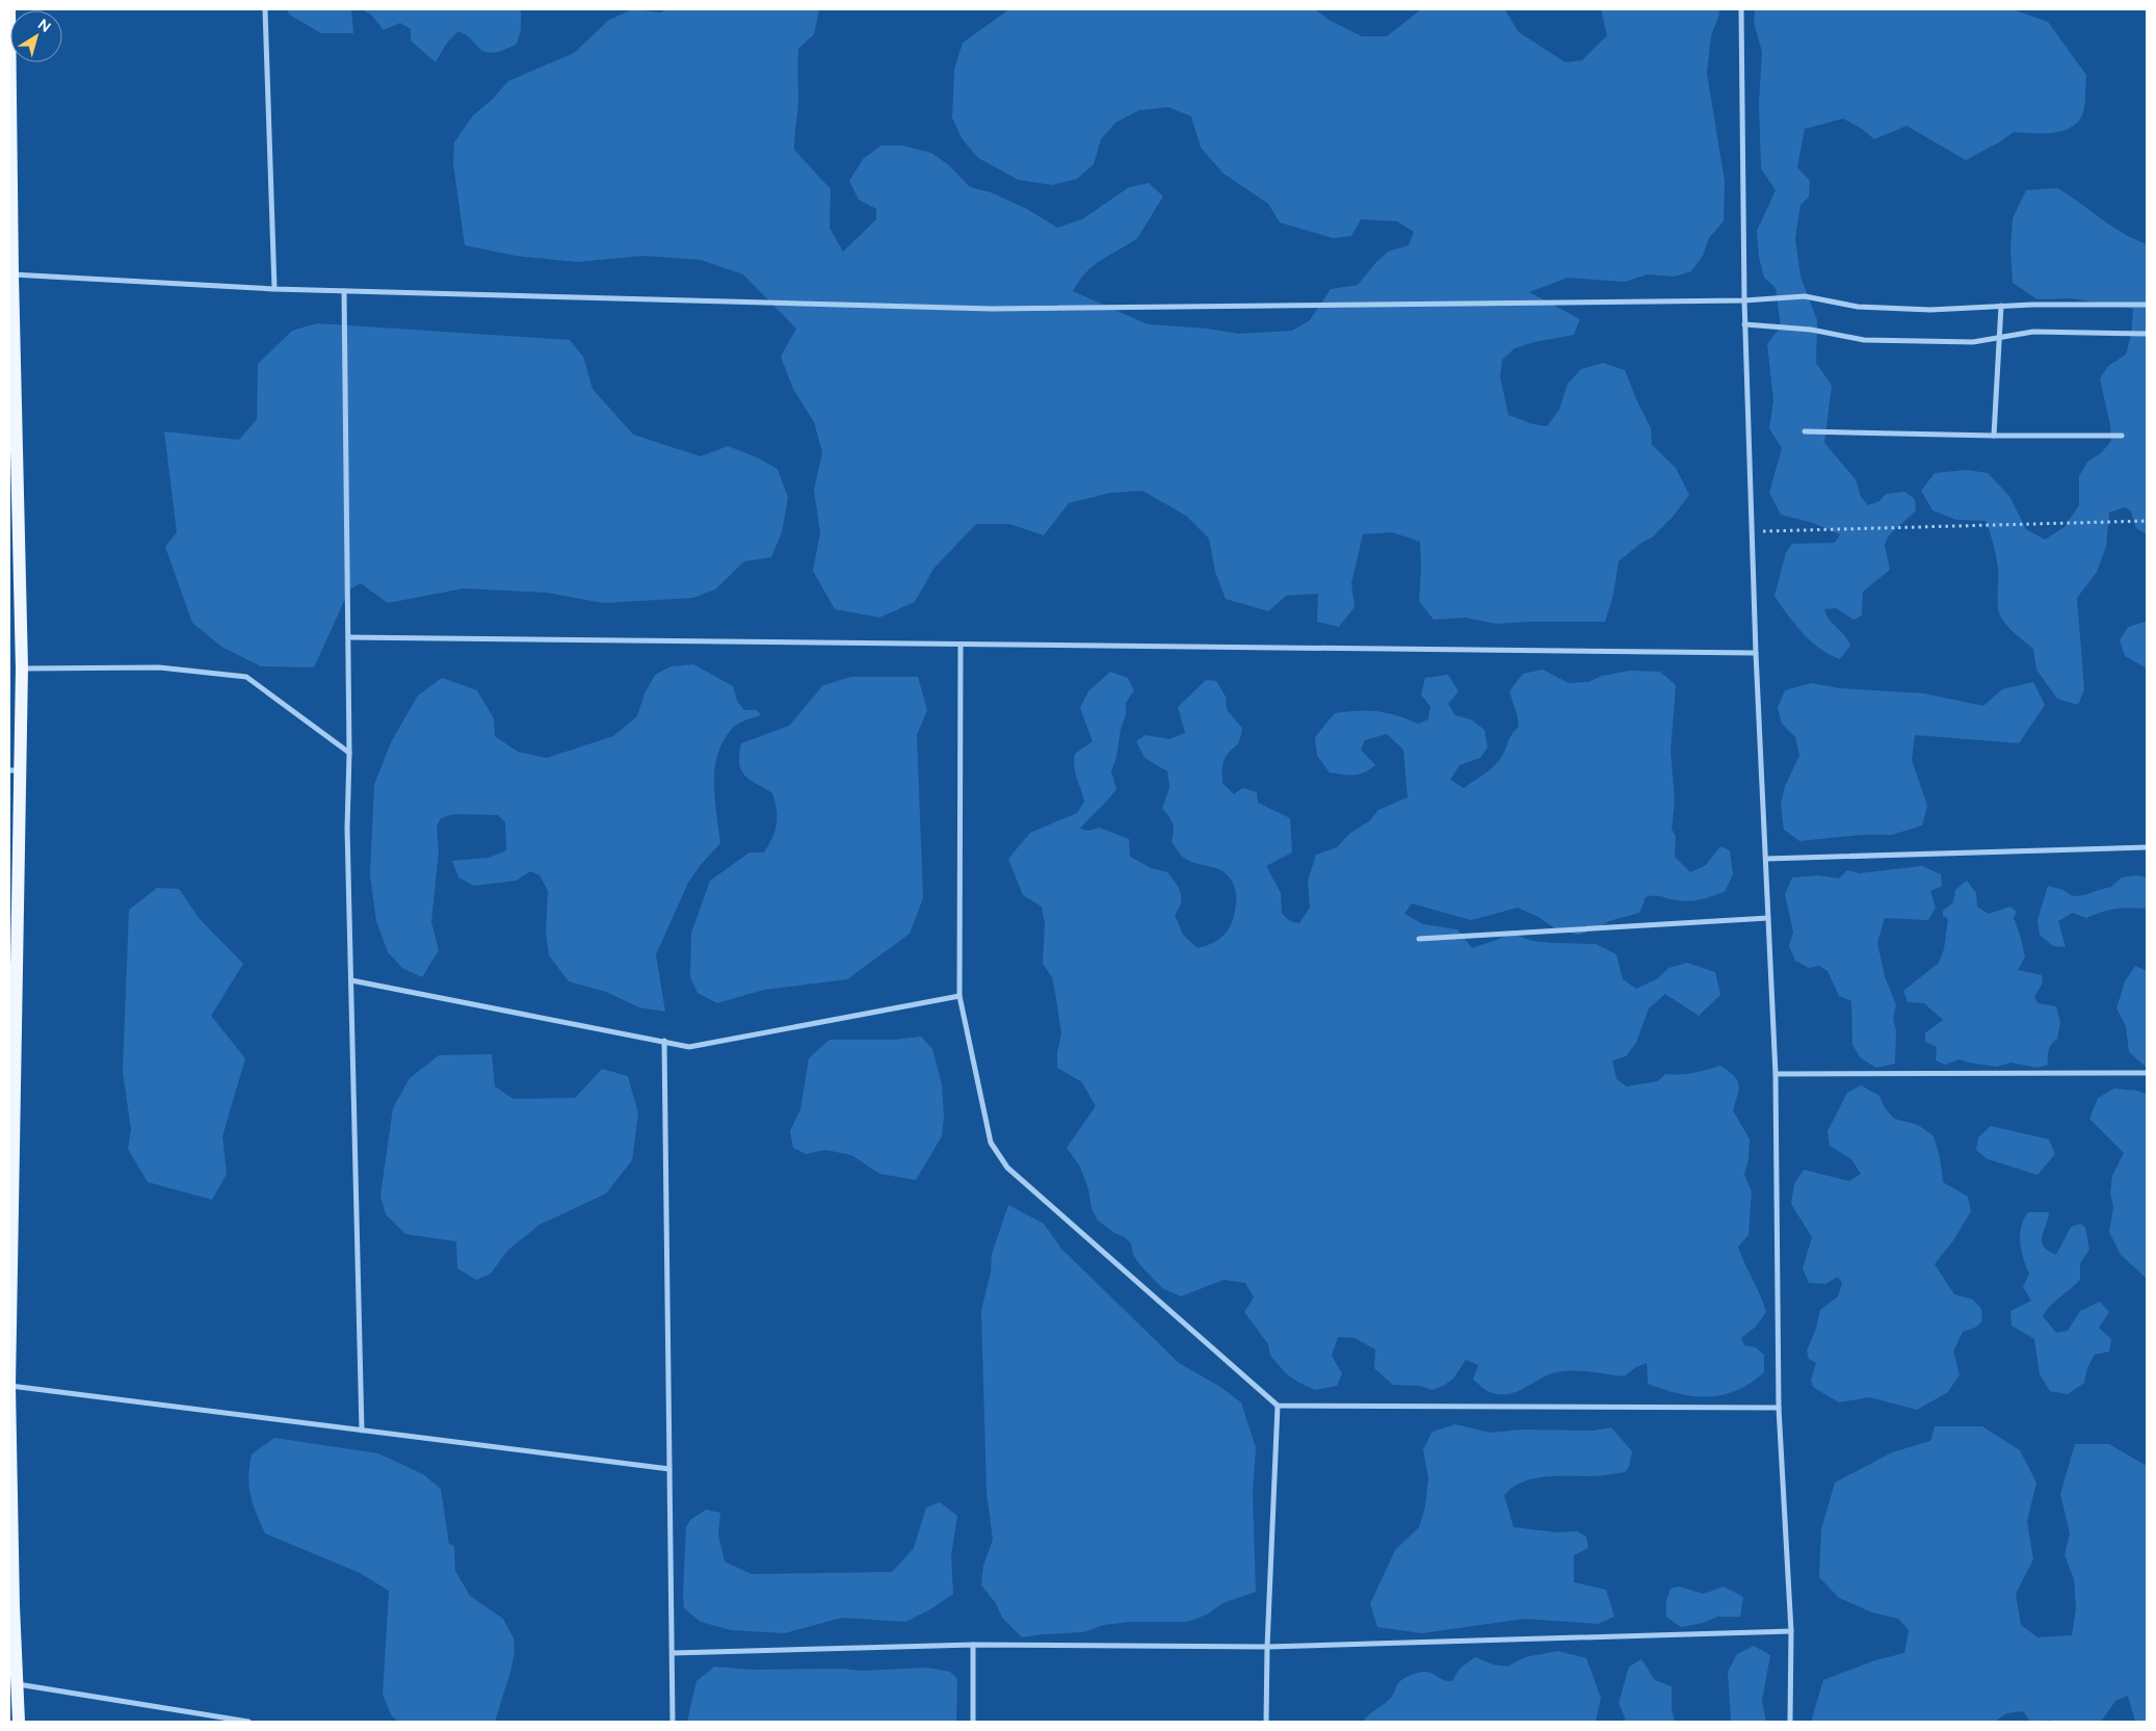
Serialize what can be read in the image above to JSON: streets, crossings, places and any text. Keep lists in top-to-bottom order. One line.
{"north":"top right"}
